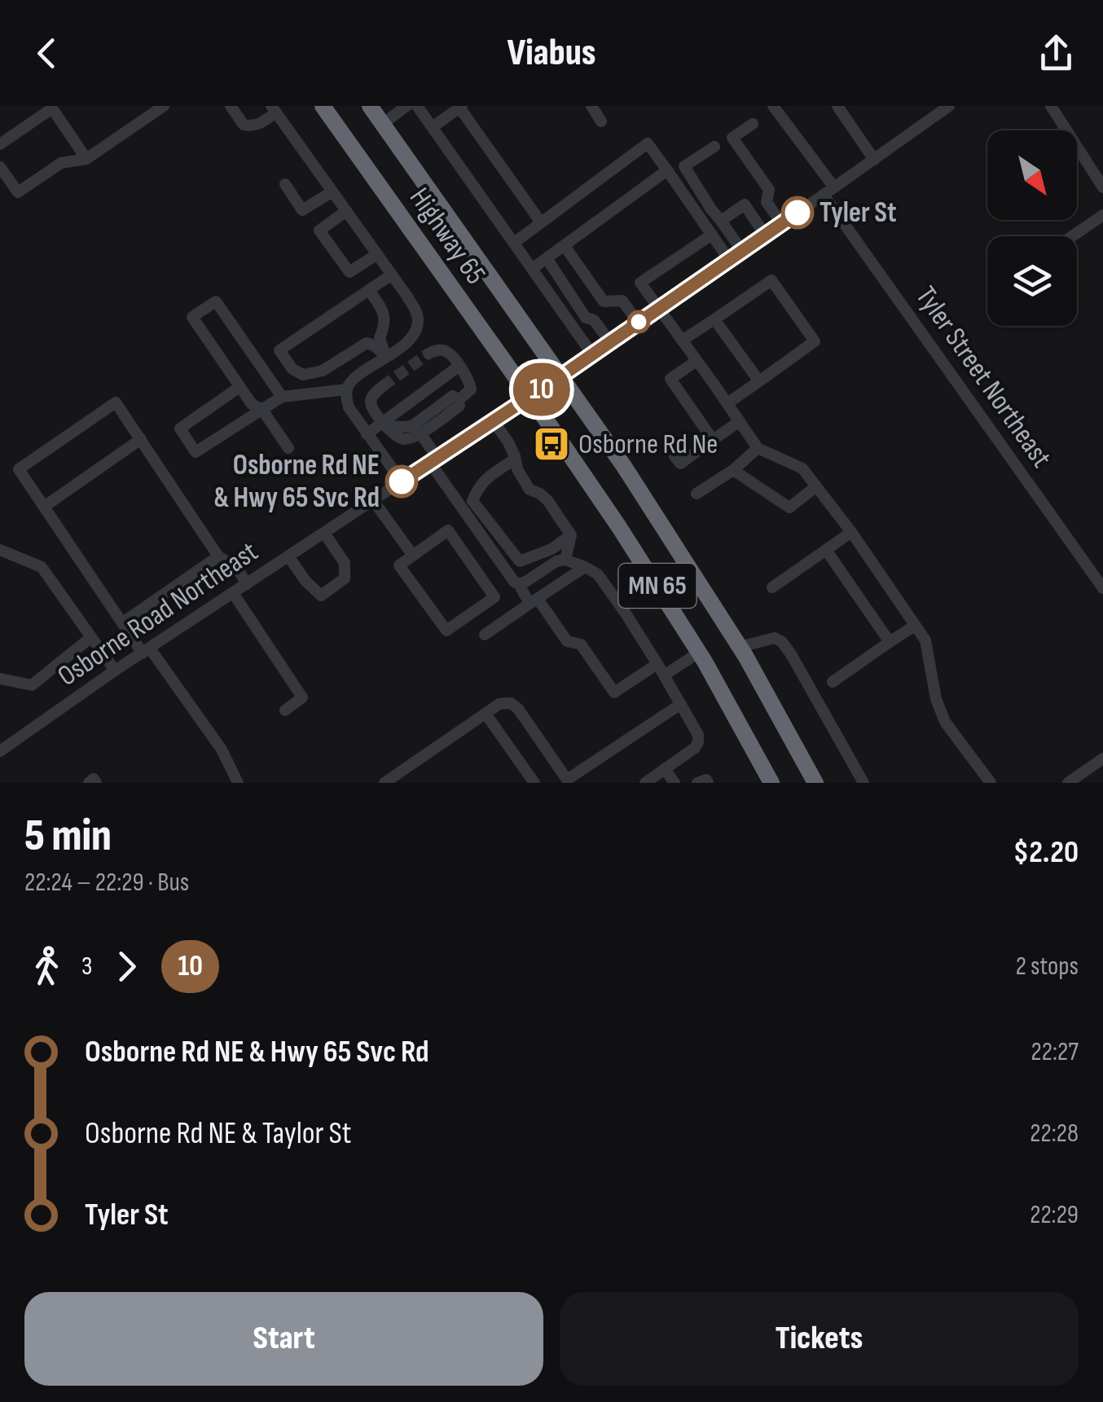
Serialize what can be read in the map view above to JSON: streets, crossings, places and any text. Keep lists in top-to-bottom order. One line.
{"streets":{"highway":["Highway 65","MN 65"],"street":["Tyler Street Northeast","Osborne Road Northeast"]},"crossings":[["Highway 65","MN 65"],["Highway 65","Osborne Road Northeast"],["Tyler Street Northeast","Osborne Road Northeast"],["MN 65","Osborne Road Northeast"]],"places":{"other":["Tyler St","Osborne Rd NE & Hwy 65 Svc Rd"],"bus stop":["Osborne Rd Ne"]},"lines":["bus line 10"],"north":"bottom right","page":{"header":"Viabus","on_map":"10","heading":["5 min","22:24 – 22:29 · Bus","$2.20"],"legs":["3","10","2 stops"],"list":[{"name":"Osborne Rd NE & Hwy 65 Svc Rd","value":"22:27"},{"name":"Osborne Rd NE & Taylor St","value":"22:28"},{"name":"Tyler St","value":"22:29"}],"buttons":["Start","Tickets"]}}
